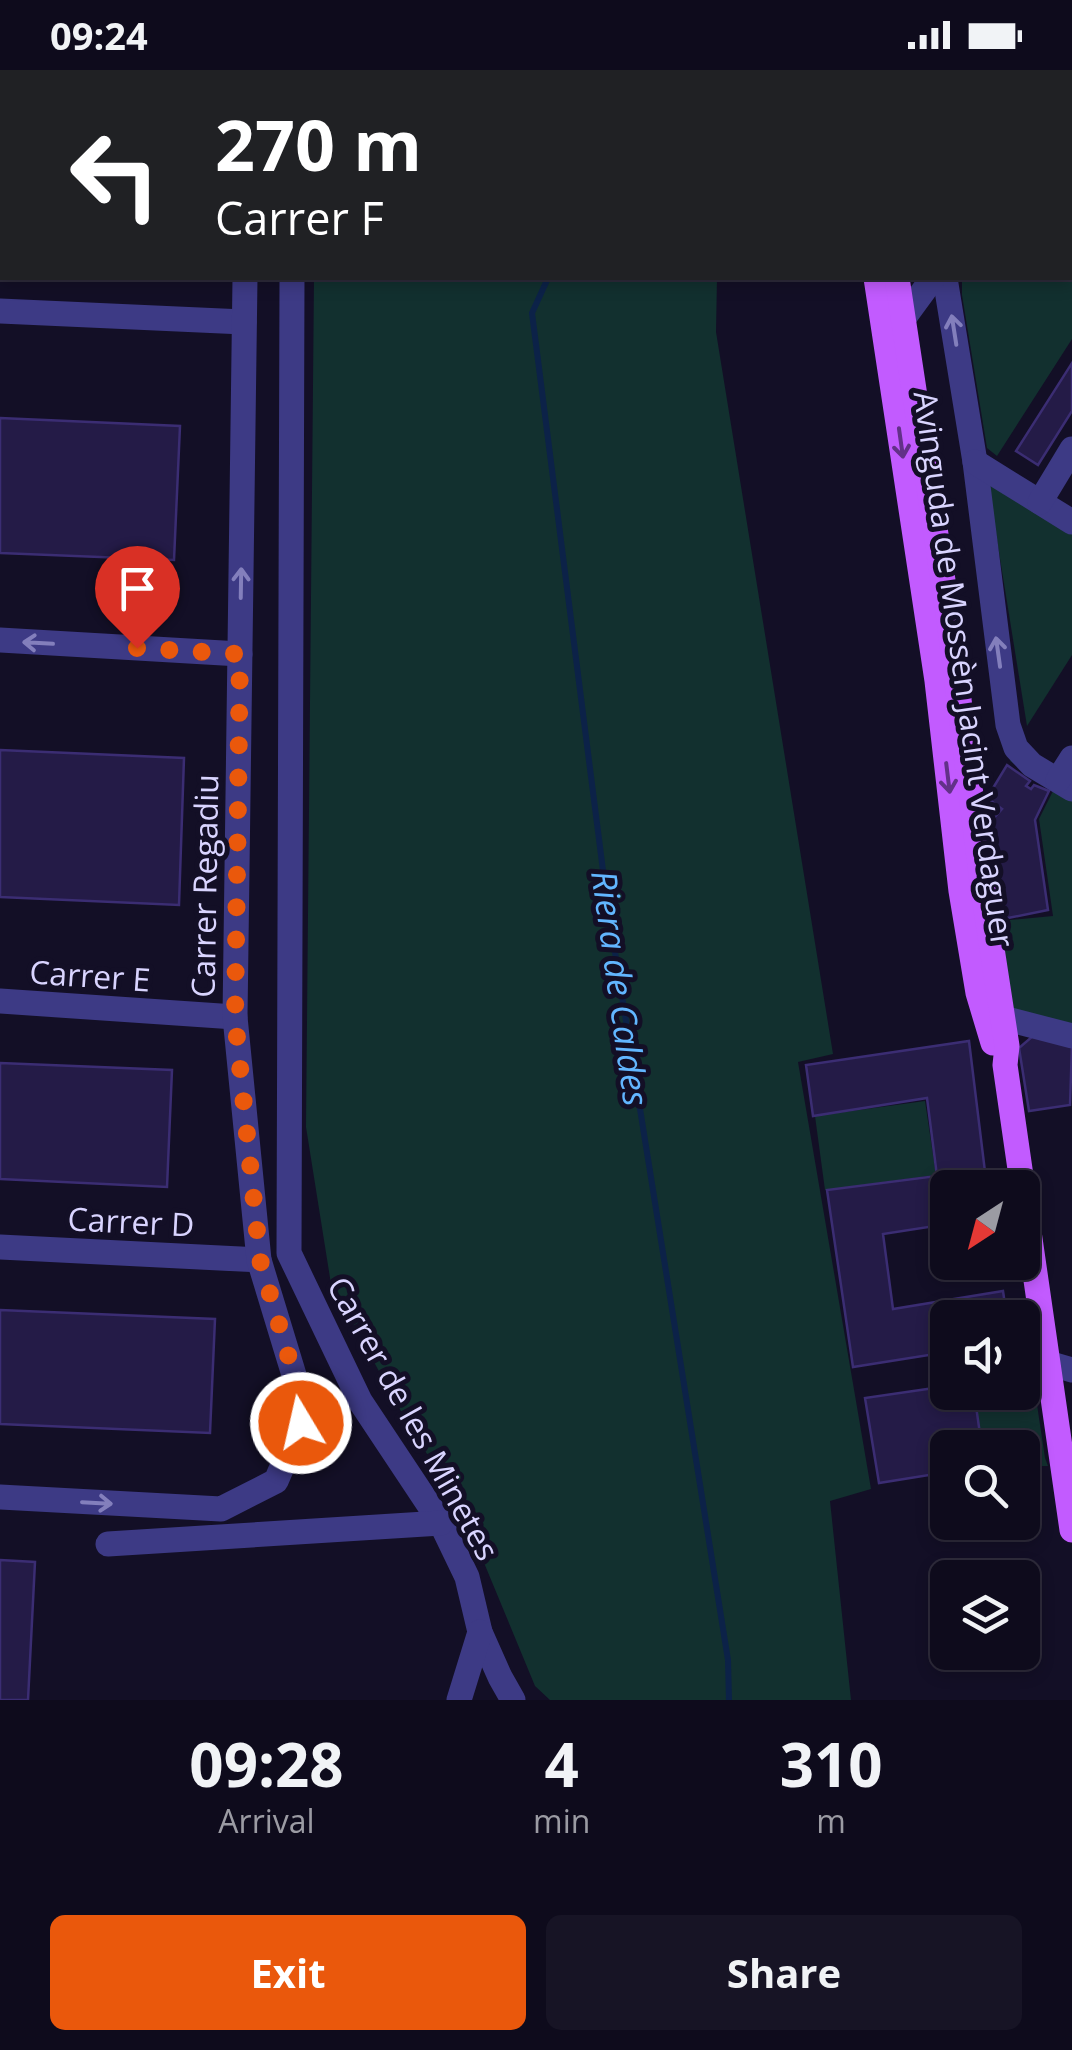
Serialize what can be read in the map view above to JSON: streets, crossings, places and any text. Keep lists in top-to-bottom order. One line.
{"streets":{"main road":["Avinguda de Mossèn Jacint Verdaguer"],"street":["Carrer Regadiu","Carrer E","Carrer D","Carrer de les Minetes"]},"crossings":[["Carrer Regadiu","Carrer E"],["Carrer Regadiu","Carrer D"]],"water":["Riera de Caldes"],"north":"bottom left","page":{"status":"09:24","turn":["270 m","Carrer F"],"eta":["09:28","Arrival","4","min","310","m"],"buttons":["Exit","Share"]}}
